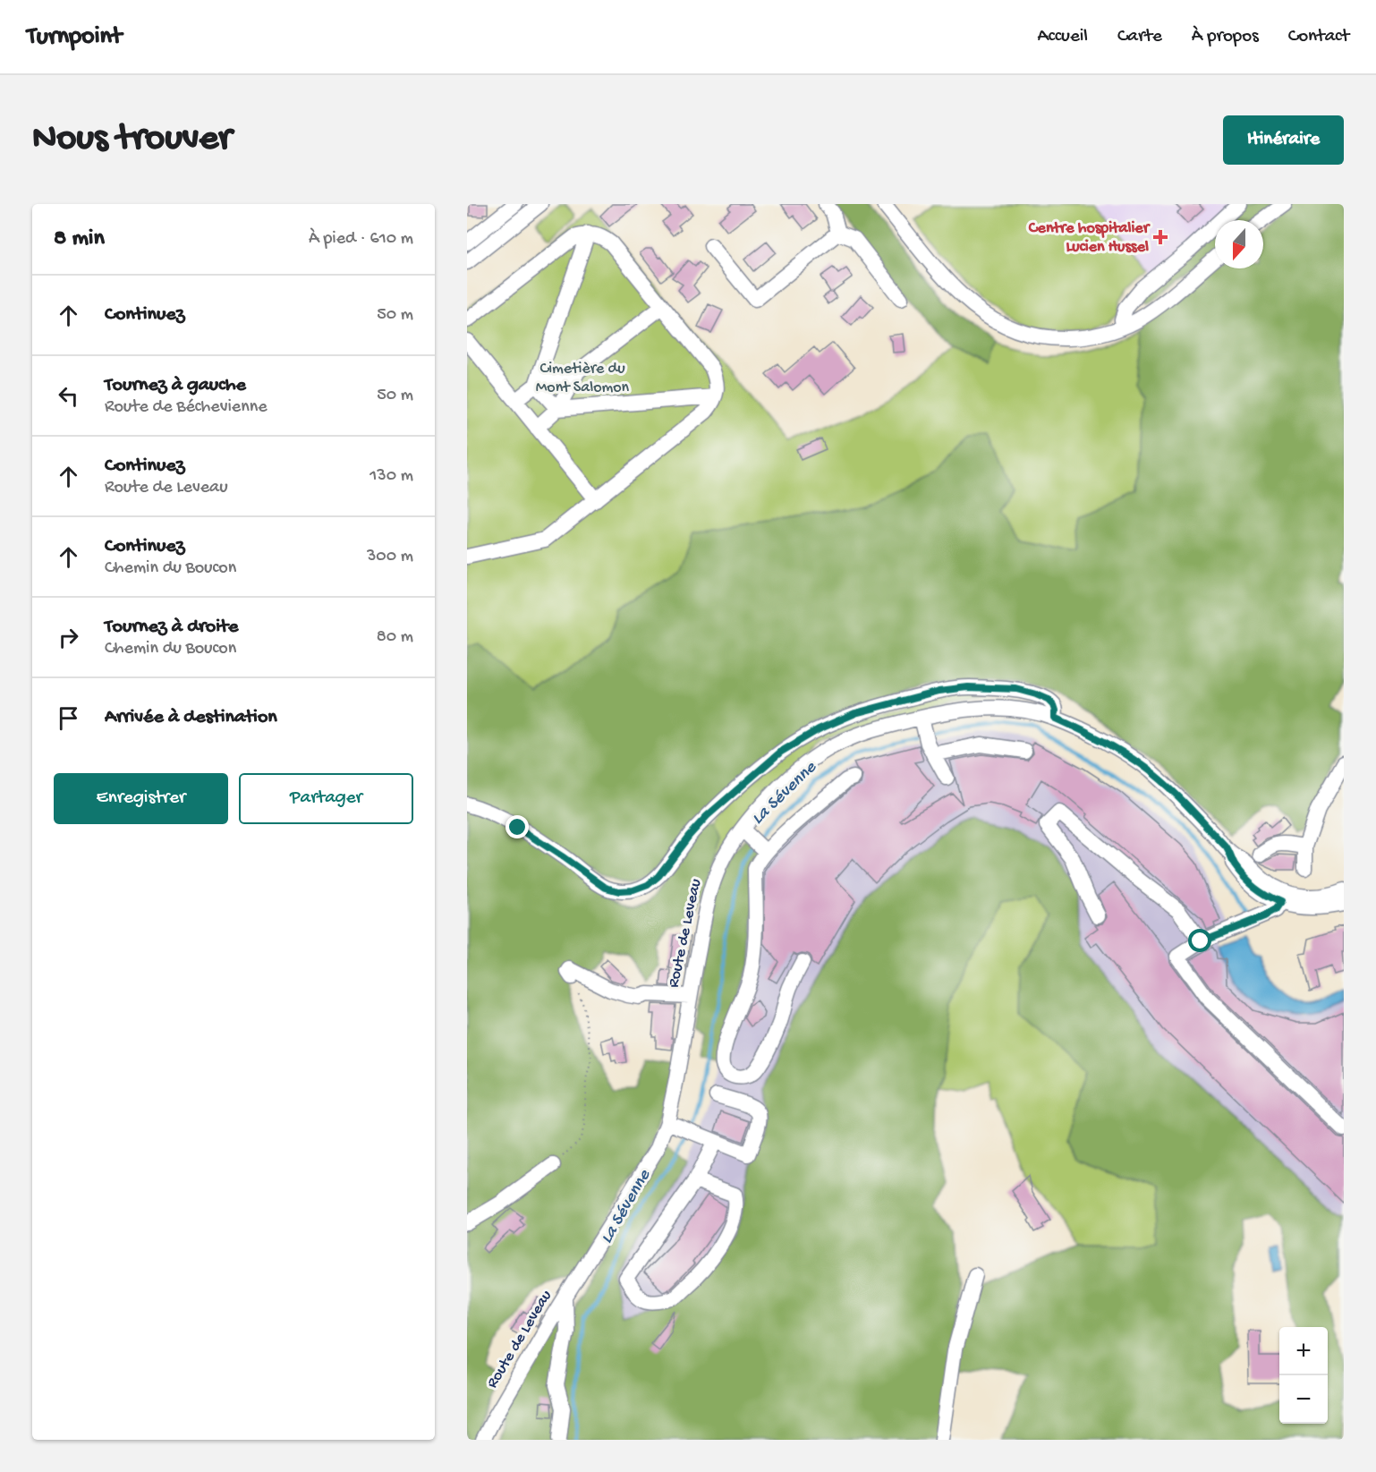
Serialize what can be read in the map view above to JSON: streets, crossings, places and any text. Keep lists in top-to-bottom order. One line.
{"streets":{"street":["Route de Leveau"]},"water":["La Sévenne"],"parks":["Cimetière du Mont Salomon"],"places":{"health":["Centre hospitalier Lucien Hussel"]},"north":"bottom","page":{"header":"Turnpoint","nav":["Accueil","Carte","À propos","Contact"],"buttons":["Itinéraire",["Enregistrer","Partager"]],"title":"Nous trouver","heading":["8 min","À pied · 610 m"],"list":[["Continuez","50 m"],["Tournez à gauche","Route de Béchevienne","50 m"],["Continuez","Route de Leveau","130 m"],["Continuez","Chemin du Boucon","300 m"],["Tournez à droite","Chemin du Boucon","80 m"],"Arrivée à destination"],"map_buttons":["+","−"]}}
